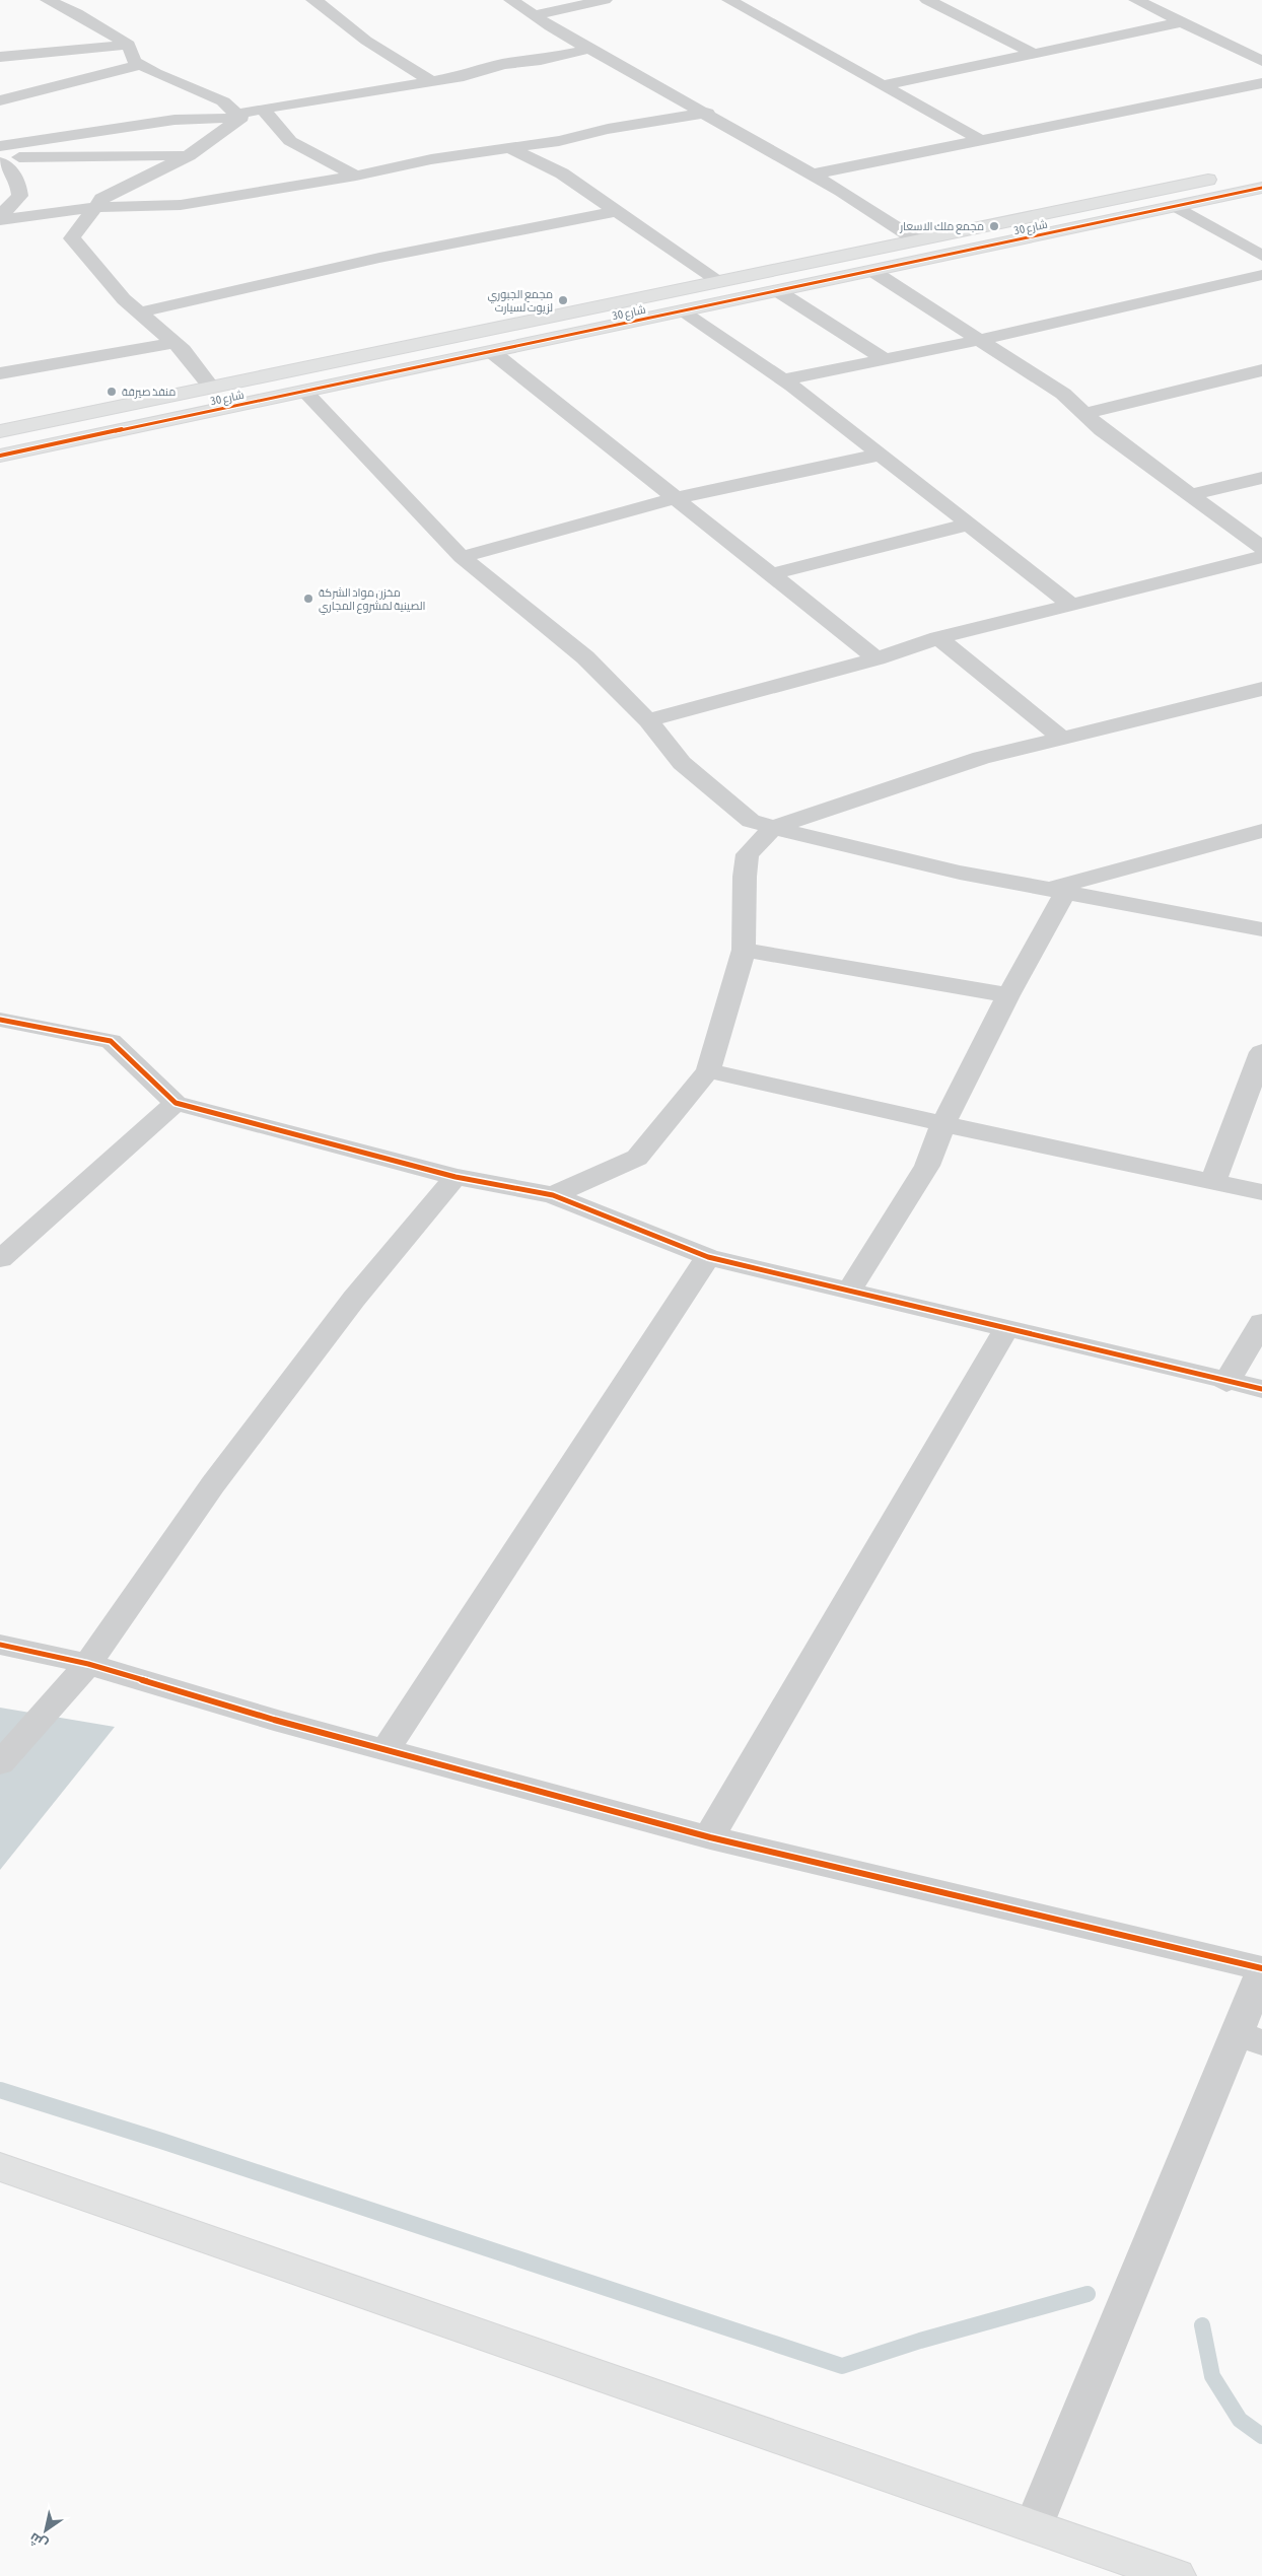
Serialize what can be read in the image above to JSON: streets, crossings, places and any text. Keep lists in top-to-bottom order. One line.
{"streets":{"street":["شارع 30"]},"places":["مجمع ملك الاسعار","مجمع الجبوري لزيوت لسيارت","منفذ صيرفة","مخزن مواد الشركة الصينية لمشروع المجاري"],"north":"bottom left"}
